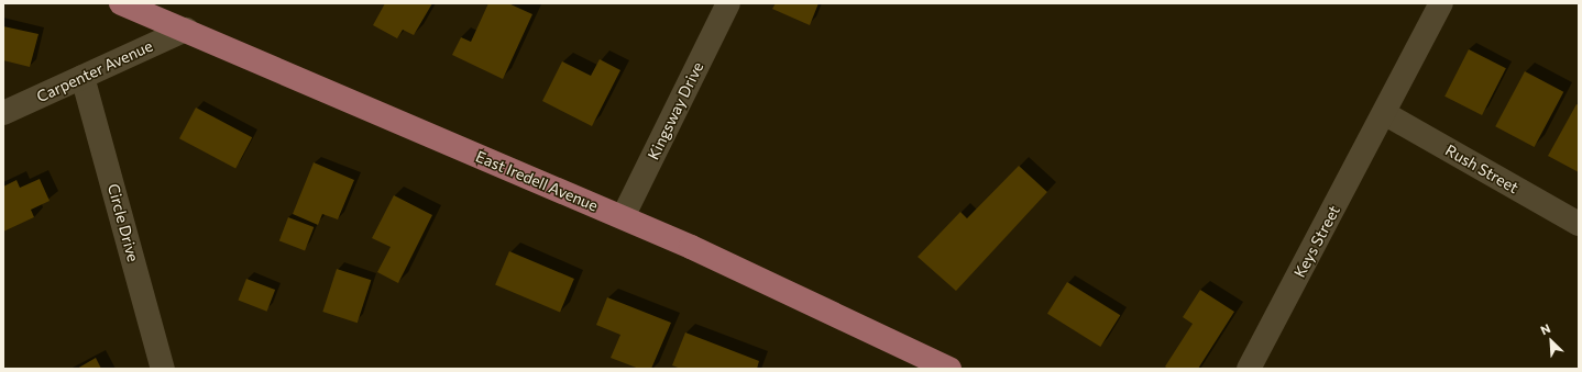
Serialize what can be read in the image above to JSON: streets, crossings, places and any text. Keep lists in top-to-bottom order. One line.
{"streets":{"main road":["East Iredell Avenue"],"street":["Carpenter Avenue","Kingsway Drive","Rush Street","Circle Drive","Keys Street"]},"crossings":[["Carpenter Avenue","East Iredell Avenue"],["Carpenter Avenue","Circle Drive"],["Kingsway Drive","East Iredell Avenue"],["Rush Street","Keys Street"]],"north":"top left"}
